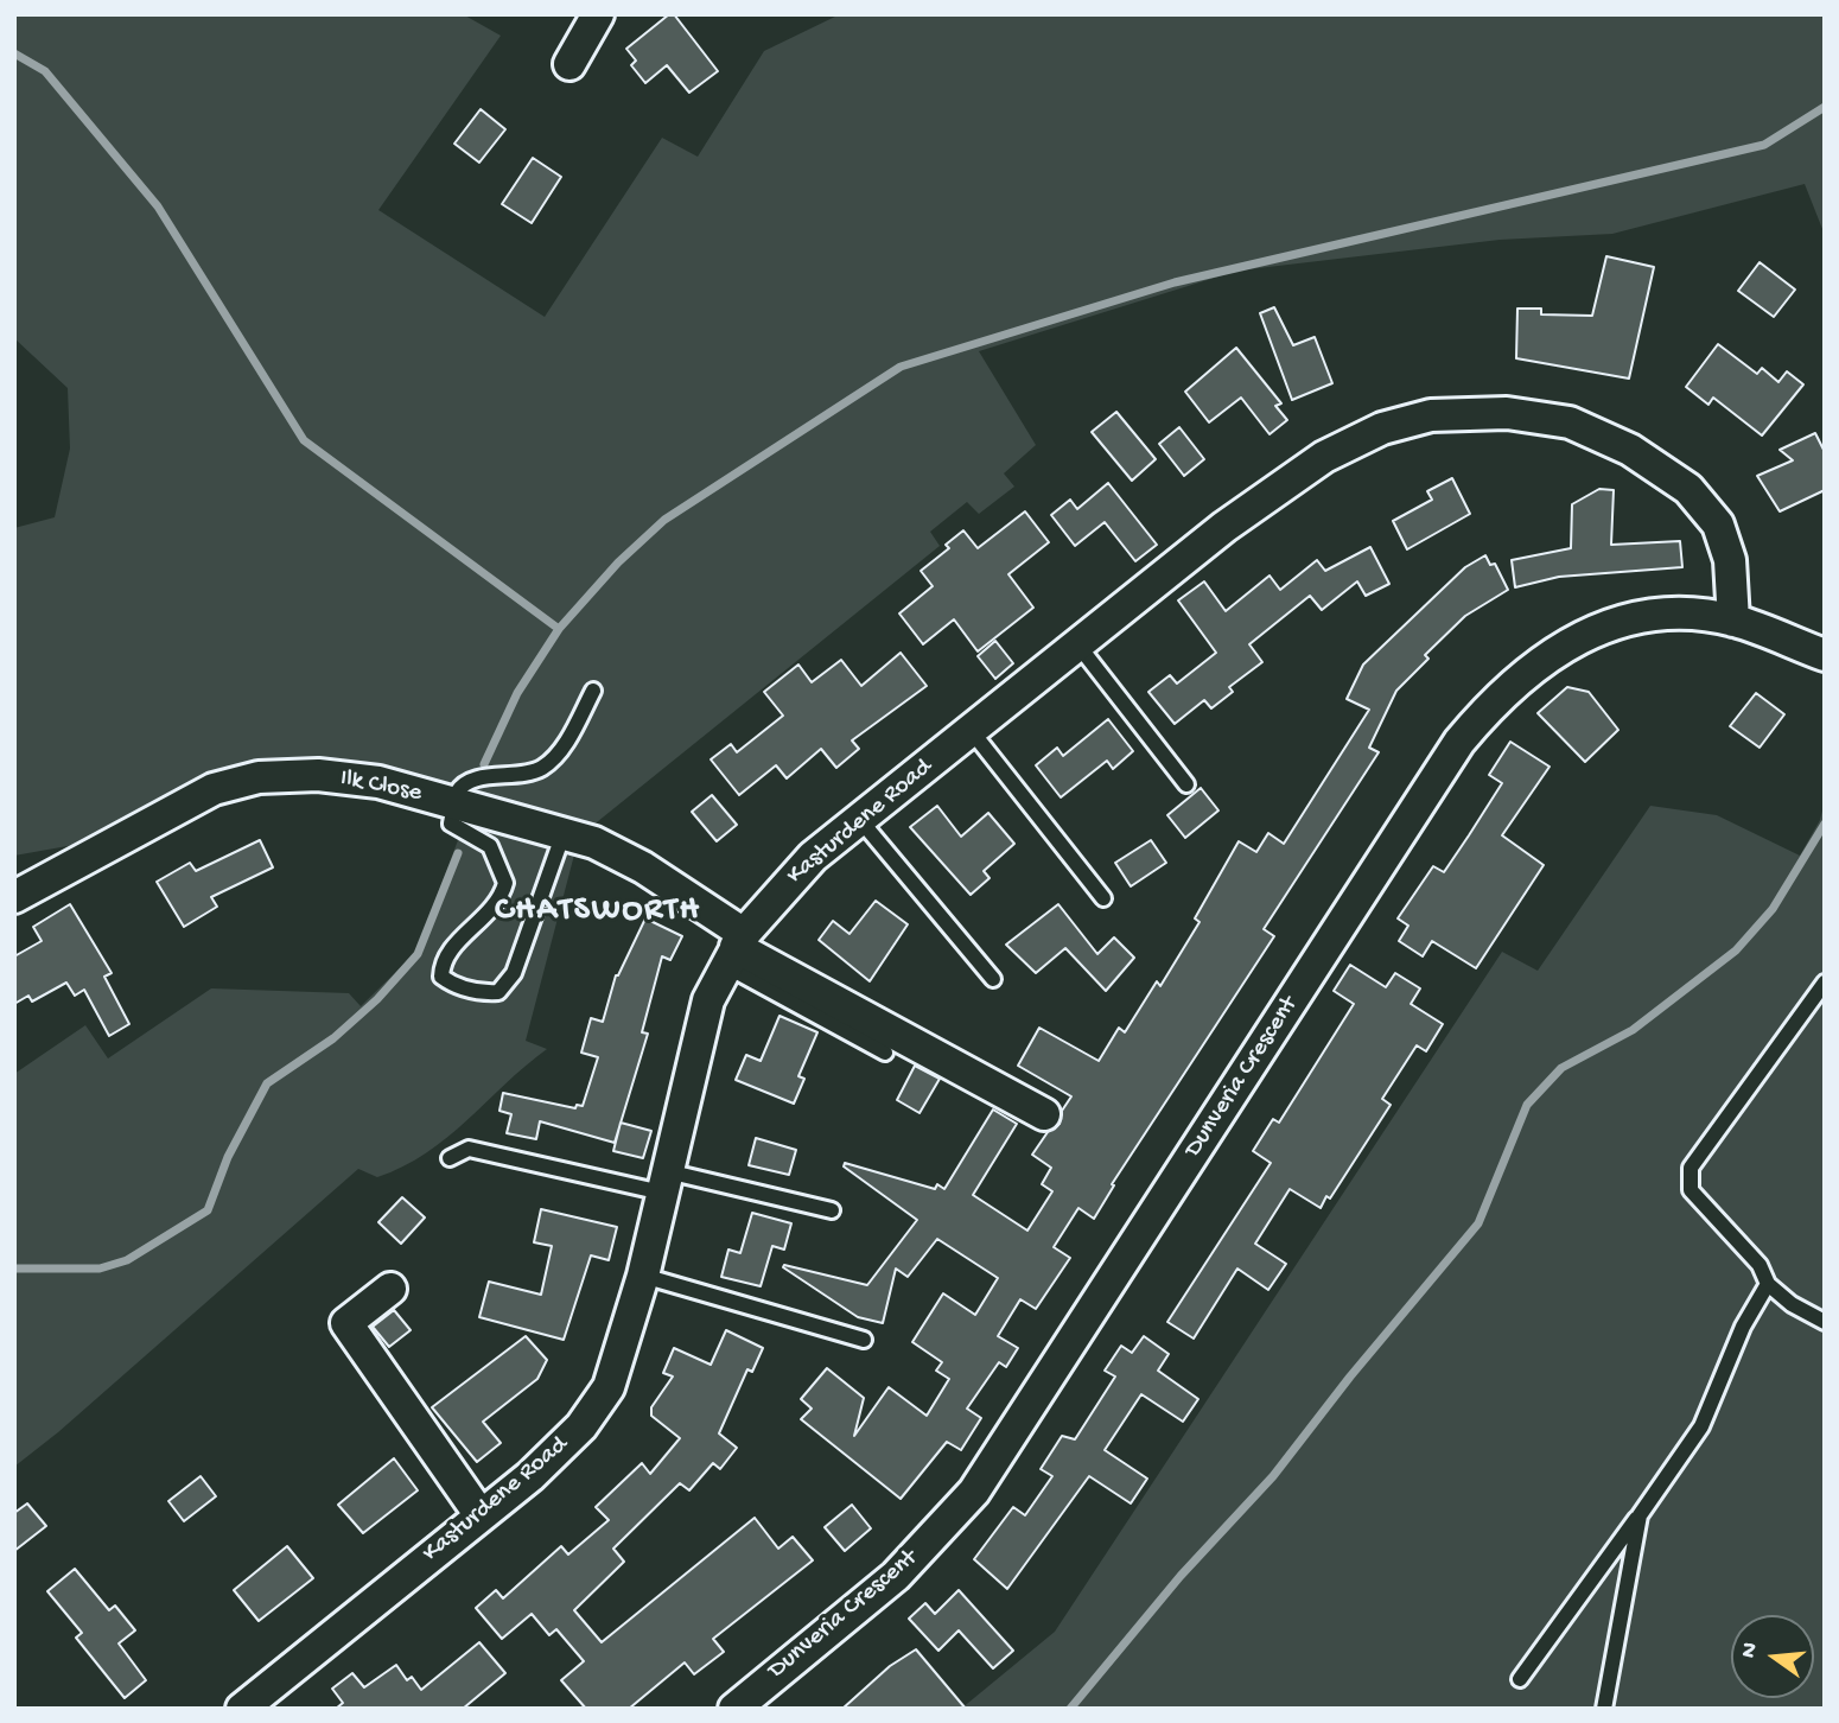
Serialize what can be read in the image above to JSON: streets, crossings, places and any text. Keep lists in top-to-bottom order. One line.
{"streets":{"street":["Ilk Close","Kasturdene Road","Dunveria Crescent"]},"crossings":[["Ilk Close","Kasturdene Road"],["Kasturdene Road","Dunveria Crescent"]],"districts":["CHATSWORTH"],"north":"left"}
